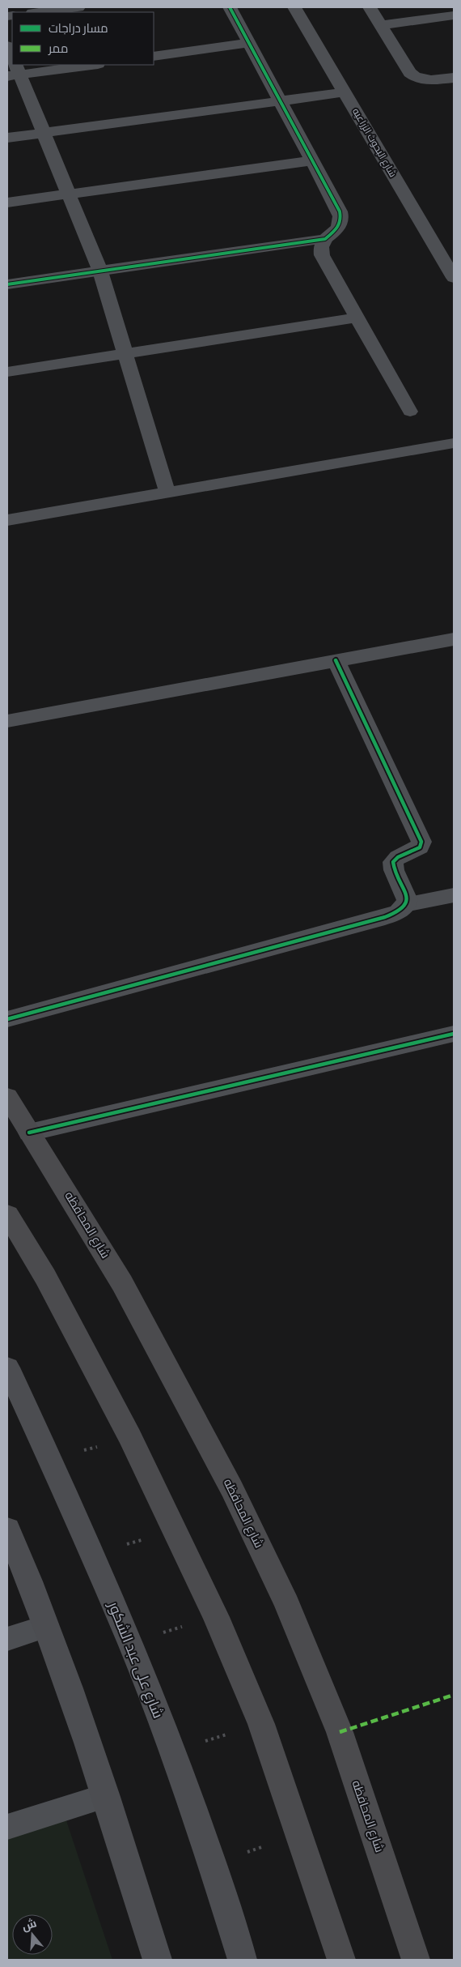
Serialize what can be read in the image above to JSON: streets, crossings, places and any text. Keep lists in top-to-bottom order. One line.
{"streets":{"main road":["شارع المحافظه","شارع على عبد الشكور"],"street":["شارع البحوث الزراعيه"]},"legend":["مسار دراجات","ممر"],"north":"top"}
